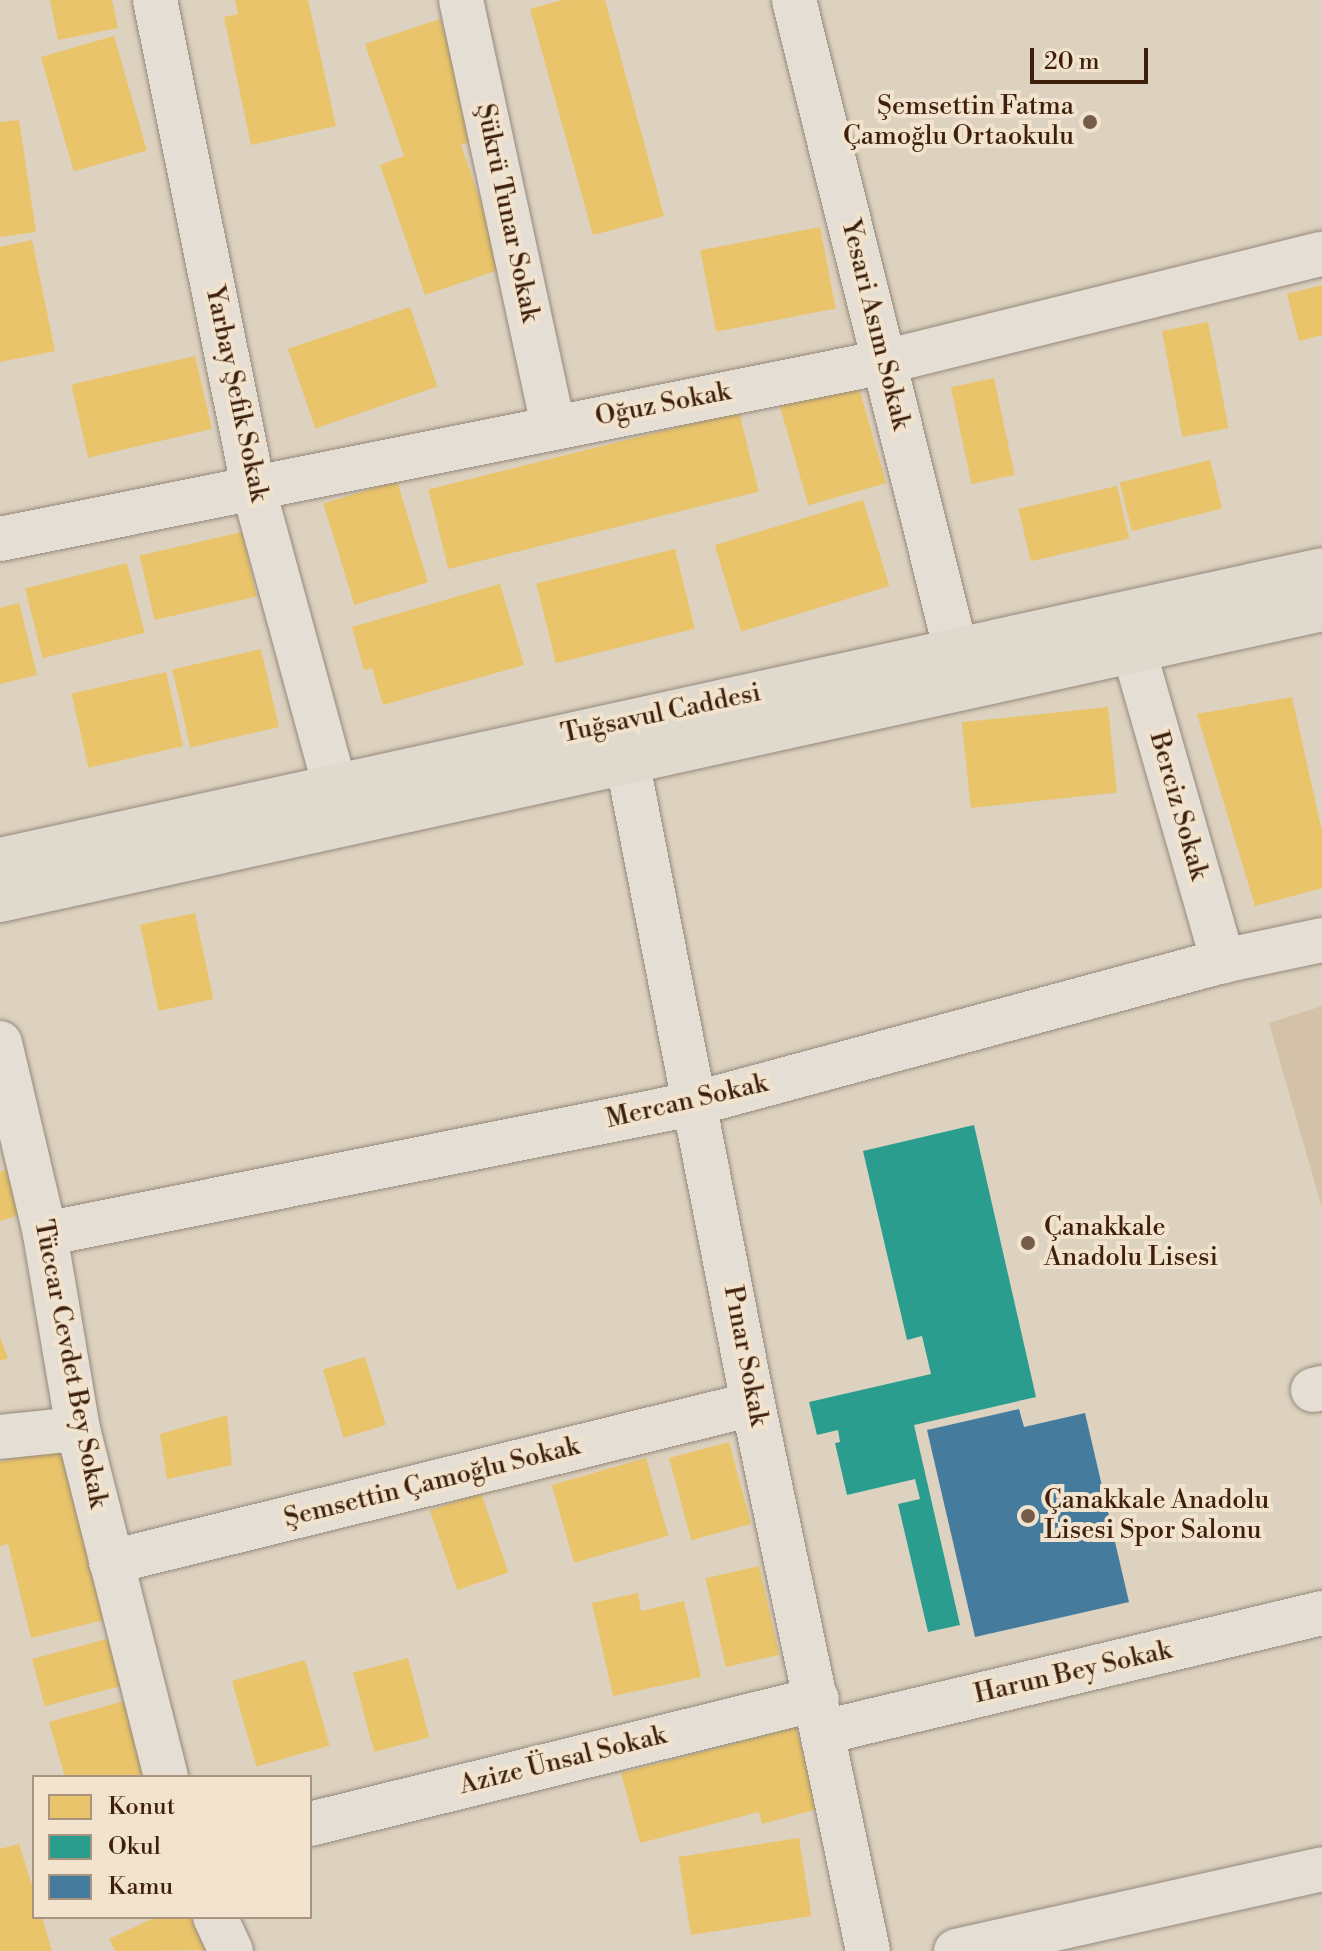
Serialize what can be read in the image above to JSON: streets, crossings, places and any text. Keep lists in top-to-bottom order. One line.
{"streets":{"main road":["Tuğsavul Caddesi"],"street":["Şükrü Tunar Sokak","Yesari Asım Sokak","Yarbay Şefik Sokak","Oğuz Sokak","Berciz Sokak","Mercan Sokak","Pınar Sokak","Tüccar Cevdet Bey Sokak","Şemsettin Çamoğlu Sokak","Harun Bey Sokak","Azize Ünsal Sokak"]},"crossings":[["Şükrü Tunar Sokak","Oğuz Sokak"],["Yesari Asım Sokak","Oğuz Sokak"],["Yesari Asım Sokak","Tuğsavul Caddesi"],["Yarbay Şefik Sokak","Oğuz Sokak"],["Yarbay Şefik Sokak","Tuğsavul Caddesi"],["Berciz Sokak","Mercan Sokak"],["Mercan Sokak","Pınar Sokak"],["Mercan Sokak","Tüccar Cevdet Bey Sokak"],["Pınar Sokak","Şemsettin Çamoğlu Sokak"],["Pınar Sokak","Harun Bey Sokak"],["Pınar Sokak","Azize Ünsal Sokak"],["Tüccar Cevdet Bey Sokak","Şemsettin Çamoğlu Sokak"],["Harun Bey Sokak","Azize Ünsal Sokak"]],"places":["Şemsettin Fatma Çamoğlu Ortaokulu","Çanakkale Anadolu Lisesi","Çanakkale Anadolu Lisesi Spor Salonu"],"legend":["Konut","Okul","Kamu"],"scale_bar":"20 m"}
